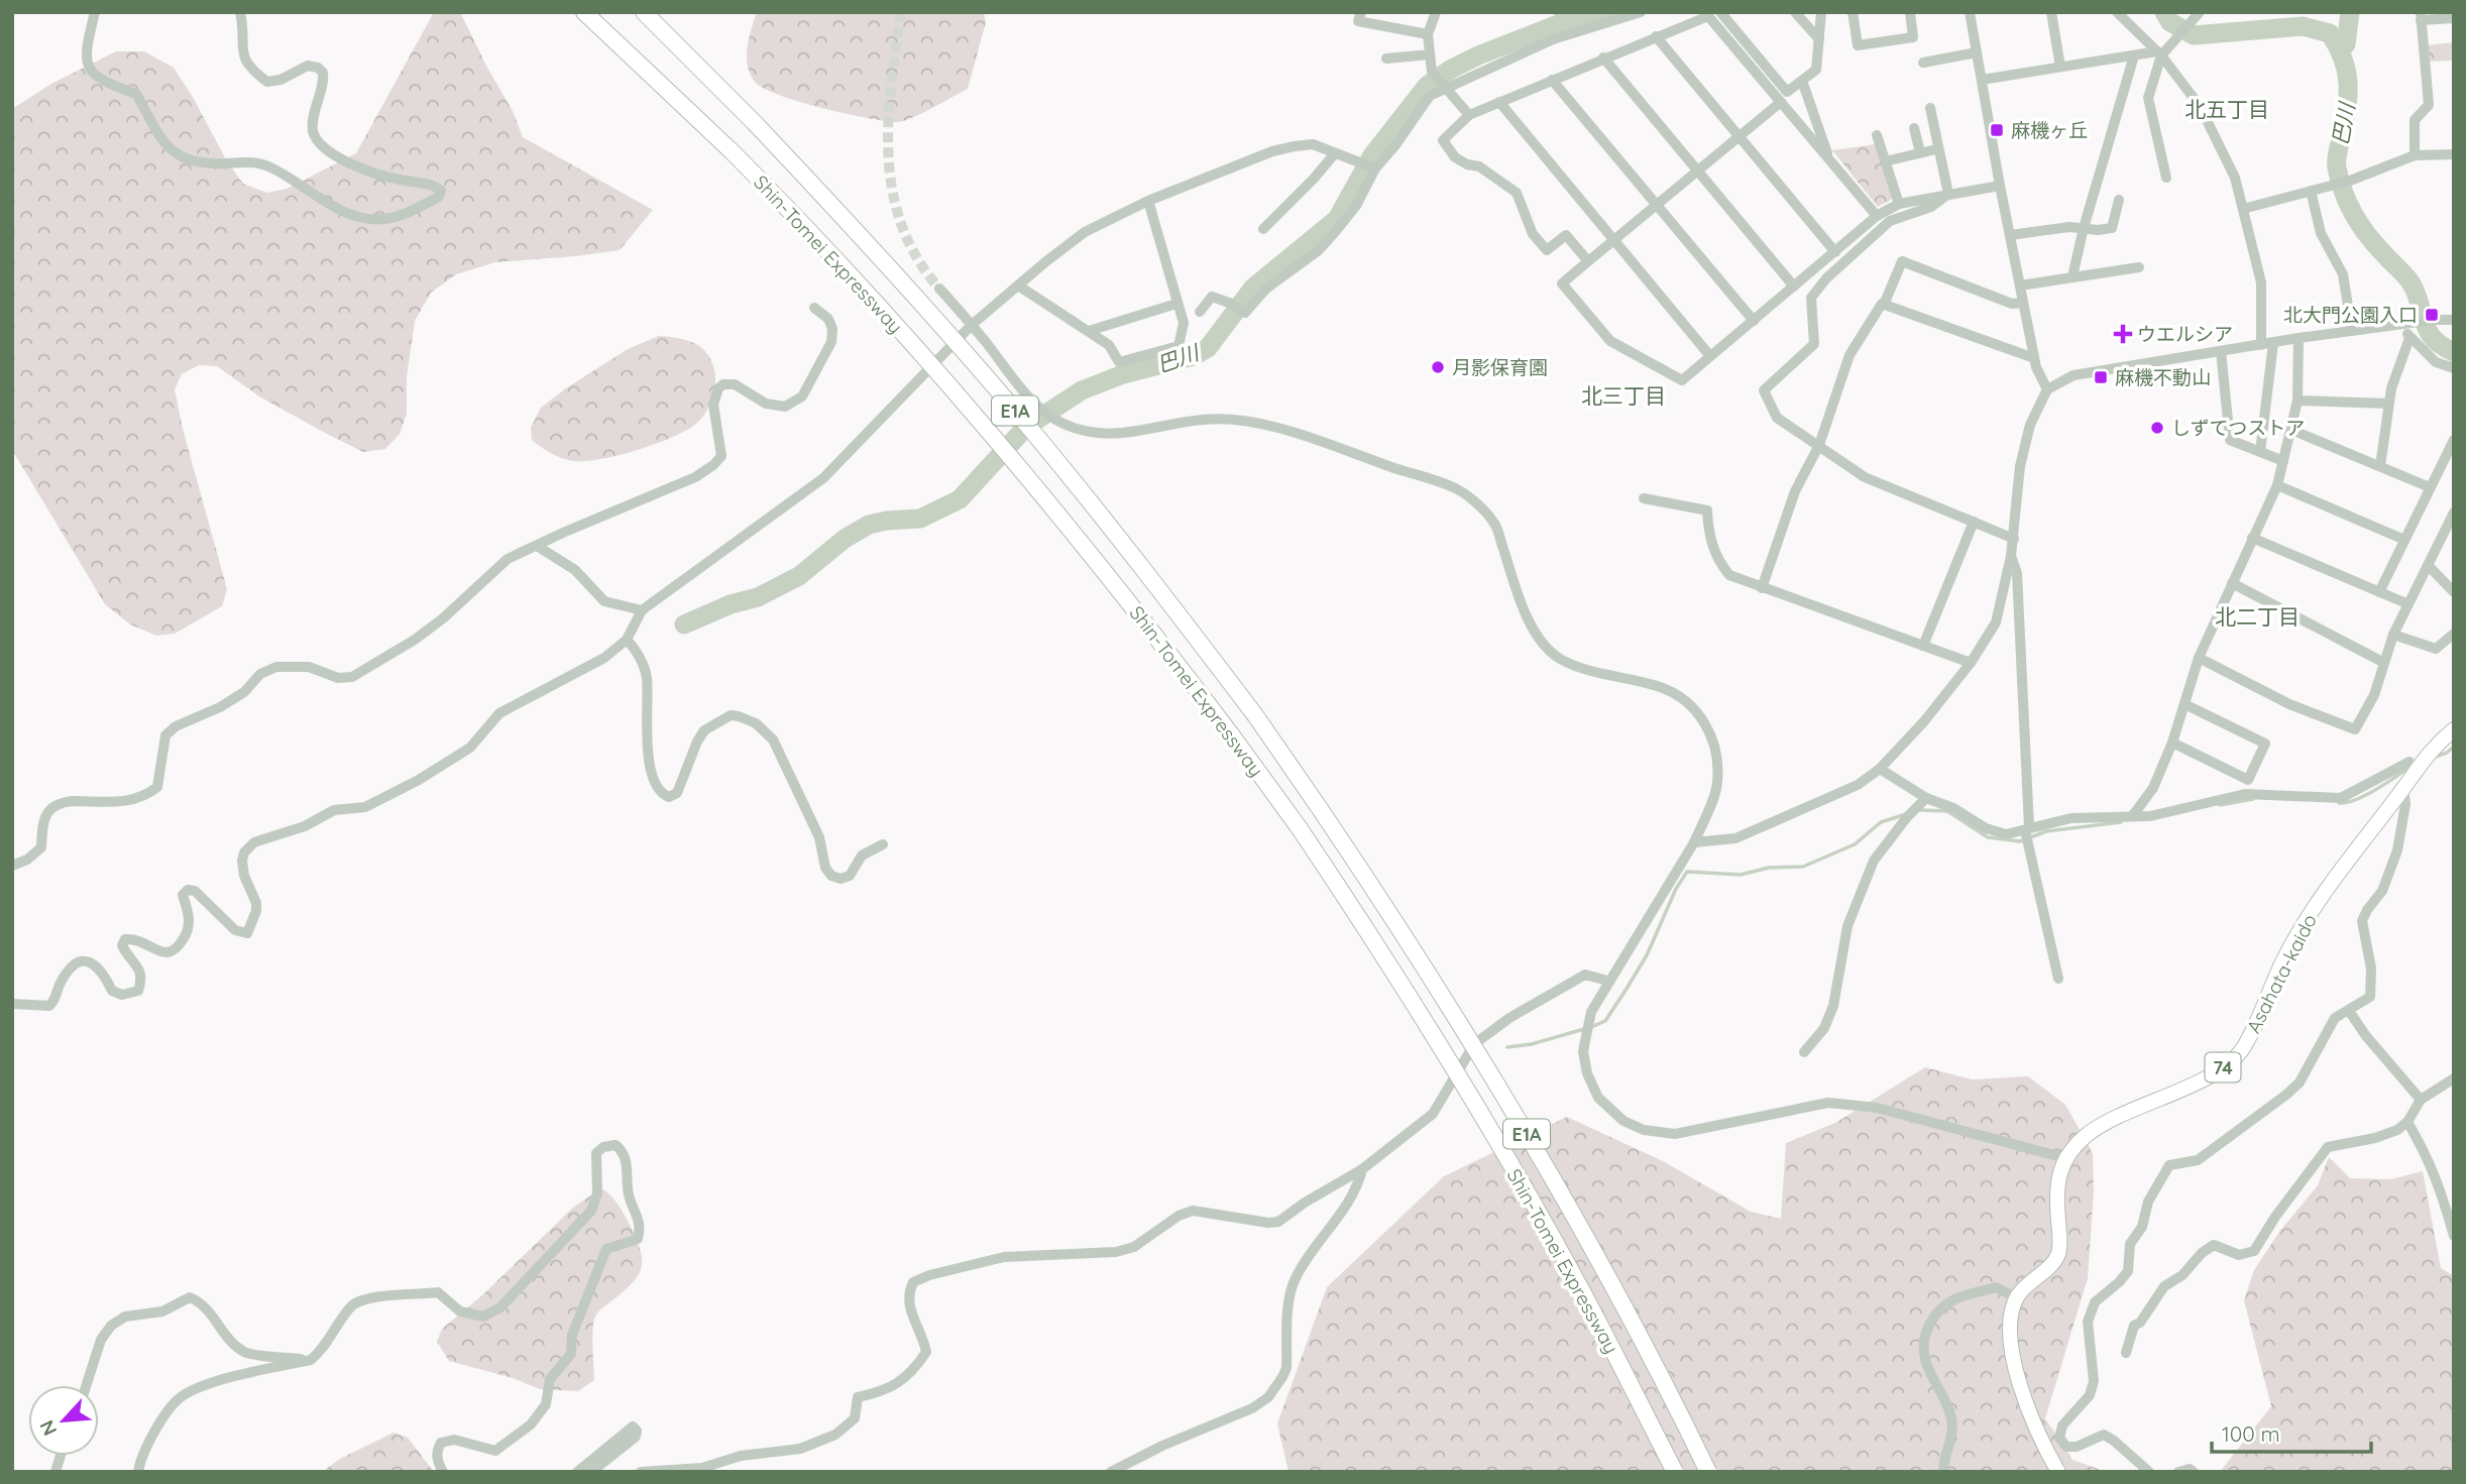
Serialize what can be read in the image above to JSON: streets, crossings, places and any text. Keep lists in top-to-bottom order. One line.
{"streets":{"highway":["Shin-Tomei Expressway","E1A"],"main road":["Asahata-kaido","74"]},"districts":["北五丁目","北三丁目","北二丁目"],"water":["巴川"],"places":{"transit":["麻機ヶ丘","北大門公園入口","麻機不動山"],"health":["ウエルシア"],"other":["月影保育園","しずてつストア"]},"scale_bar":"100 m","north":"bottom left"}
